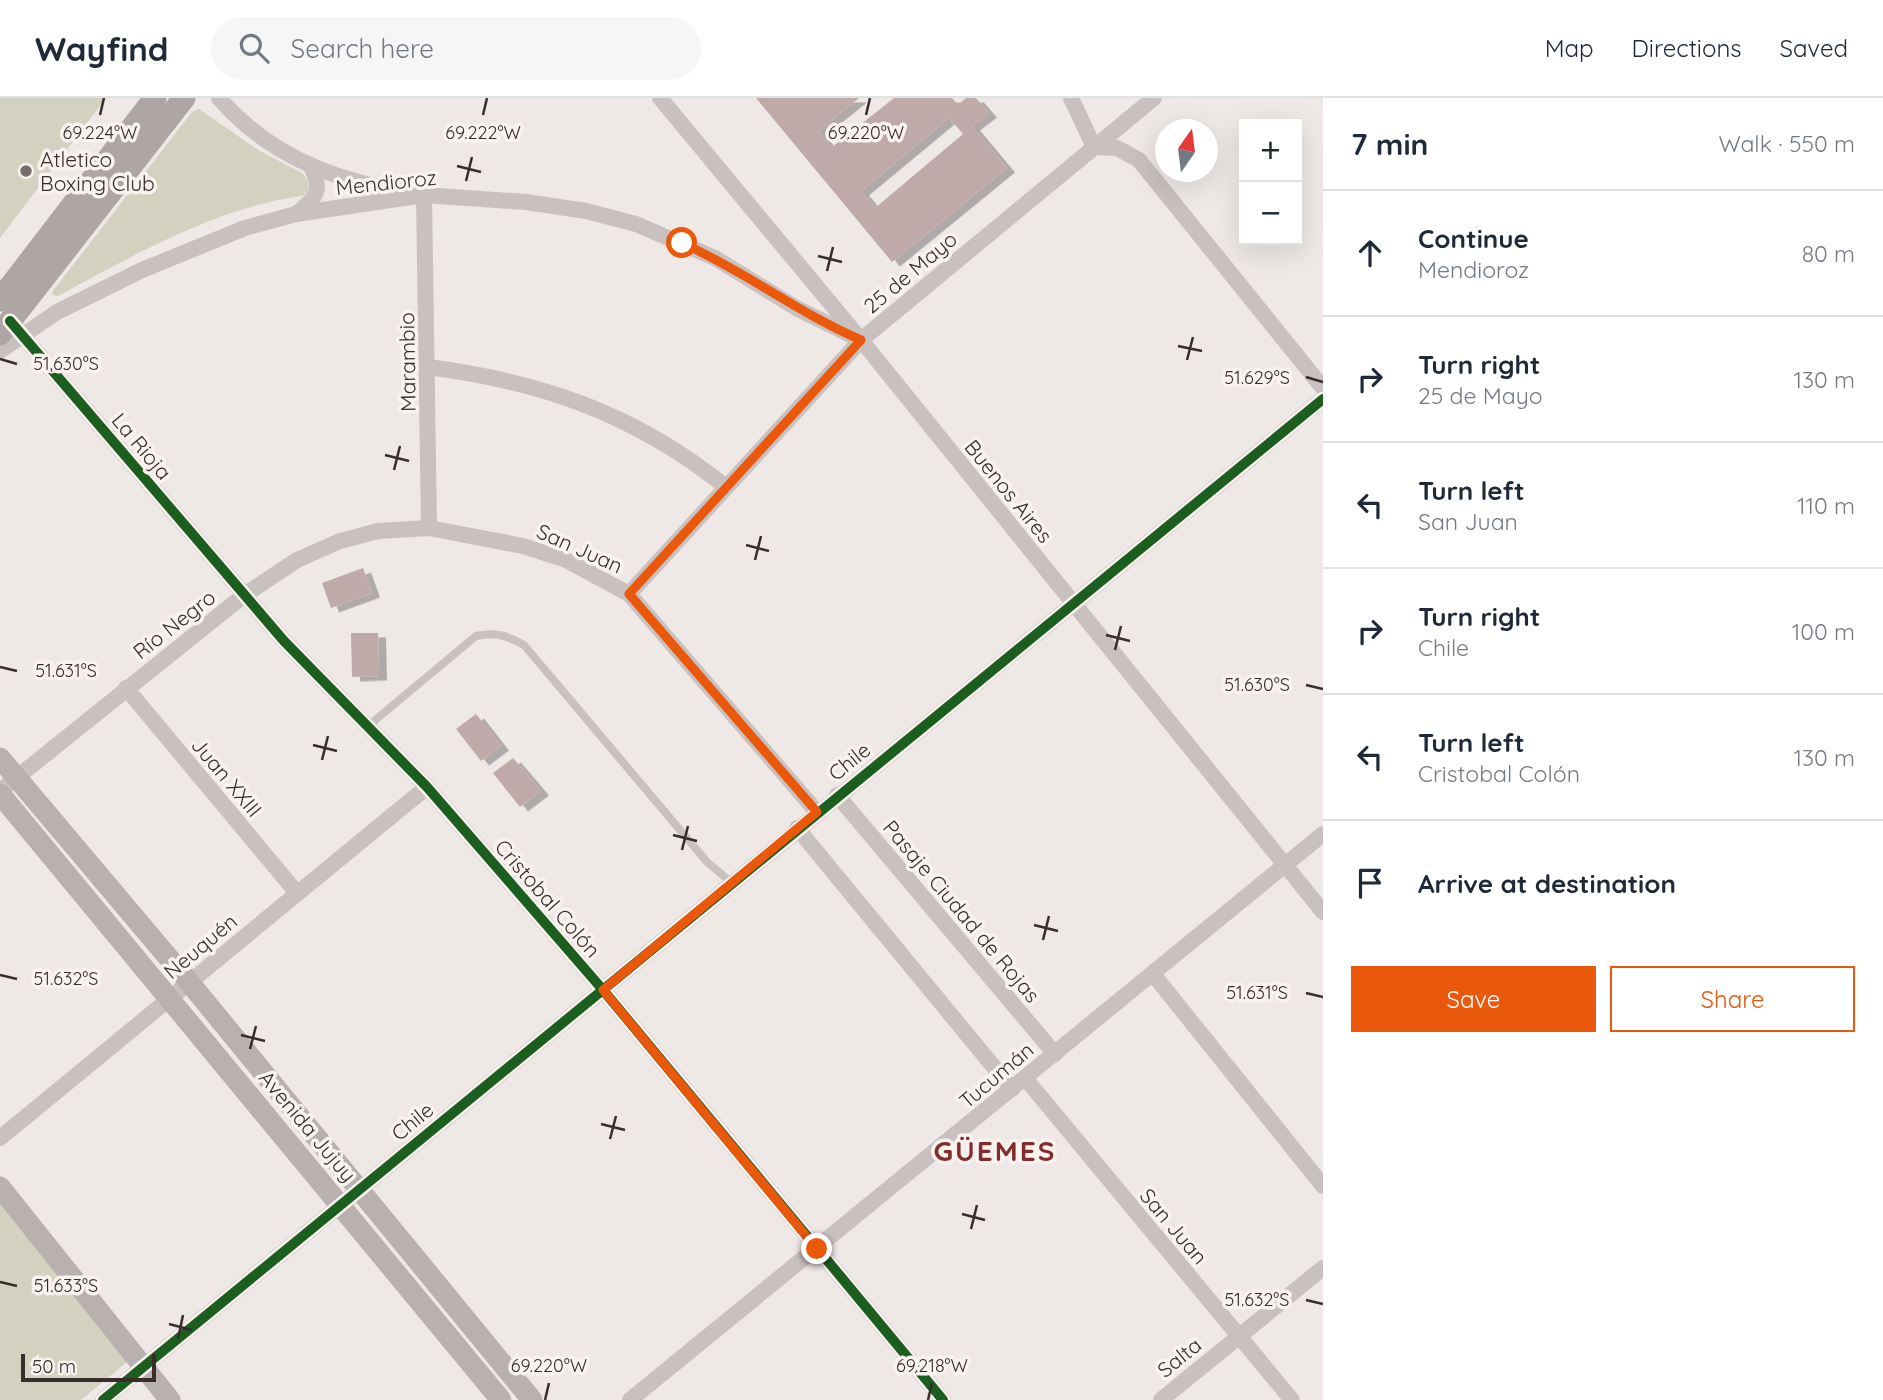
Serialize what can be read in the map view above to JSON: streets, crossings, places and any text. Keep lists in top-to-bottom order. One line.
{"streets":{"street":["Mendioroz","25 de Mayo","Marambio","La Rioja","Buenos Aires","San Juan","Río Negro","Chile","Juan XXIII","Cristobal Colón","Pasaje Ciudad de Rojas","Neuquén","Tucumán","Avenida Jujuy","Salta"]},"crossings":[["Mendioroz","25 de Mayo"],["Mendioroz","Marambio"],["Mendioroz","La Rioja"],["Mendioroz","Buenos Aires"],["25 de Mayo","Buenos Aires"],["25 de Mayo","San Juan"],["Marambio","San Juan"],["La Rioja","San Juan"],["La Rioja","Río Negro"],["La Rioja","Cristobal Colón"],["Buenos Aires","Chile"],["Buenos Aires","Tucumán"],["San Juan","Río Negro"],["San Juan","Chile"],["San Juan","Cristobal Colón"],["San Juan","Tucumán"],["San Juan","Salta"],["Río Negro","Juan XXIII"],["Río Negro","Cristobal Colón"],["Río Negro","Avenida Jujuy"],["Chile","Cristobal Colón"],["Chile","Pasaje Ciudad de Rojas"],["Chile","Avenida Jujuy"],["Juan XXIII","Neuquén"],["Cristobal Colón","Neuquén"],["Cristobal Colón","Tucumán"],["Pasaje Ciudad de Rojas","Tucumán"],["Neuquén","Avenida Jujuy"]],"districts":["GÜEMES"],"places":["Atletico Boxing Club"],"scale_bar":"50 m","north":"top","page":{"header":"Wayfind","search":"Search here","nav":["Map","Directions","Saved"],"heading":["7 min","Walk · 550 m"],"map_buttons":["+","−"],"list":[["Continue","Mendioroz","80 m"],["Turn right","25 de Mayo","130 m"],["Turn left","San Juan","110 m"],["Turn right","Chile","100 m"],["Turn left","Cristobal Colón","130 m"],"Arrive at destination"],"buttons":["Save","Share"],"scale":"50 m"},"coordinates":["69.224°W","69.222°W","69.220°W","51.630°S","51.629°S","51.631°S","51.632°S","51.633°S","69.218°W"]}
